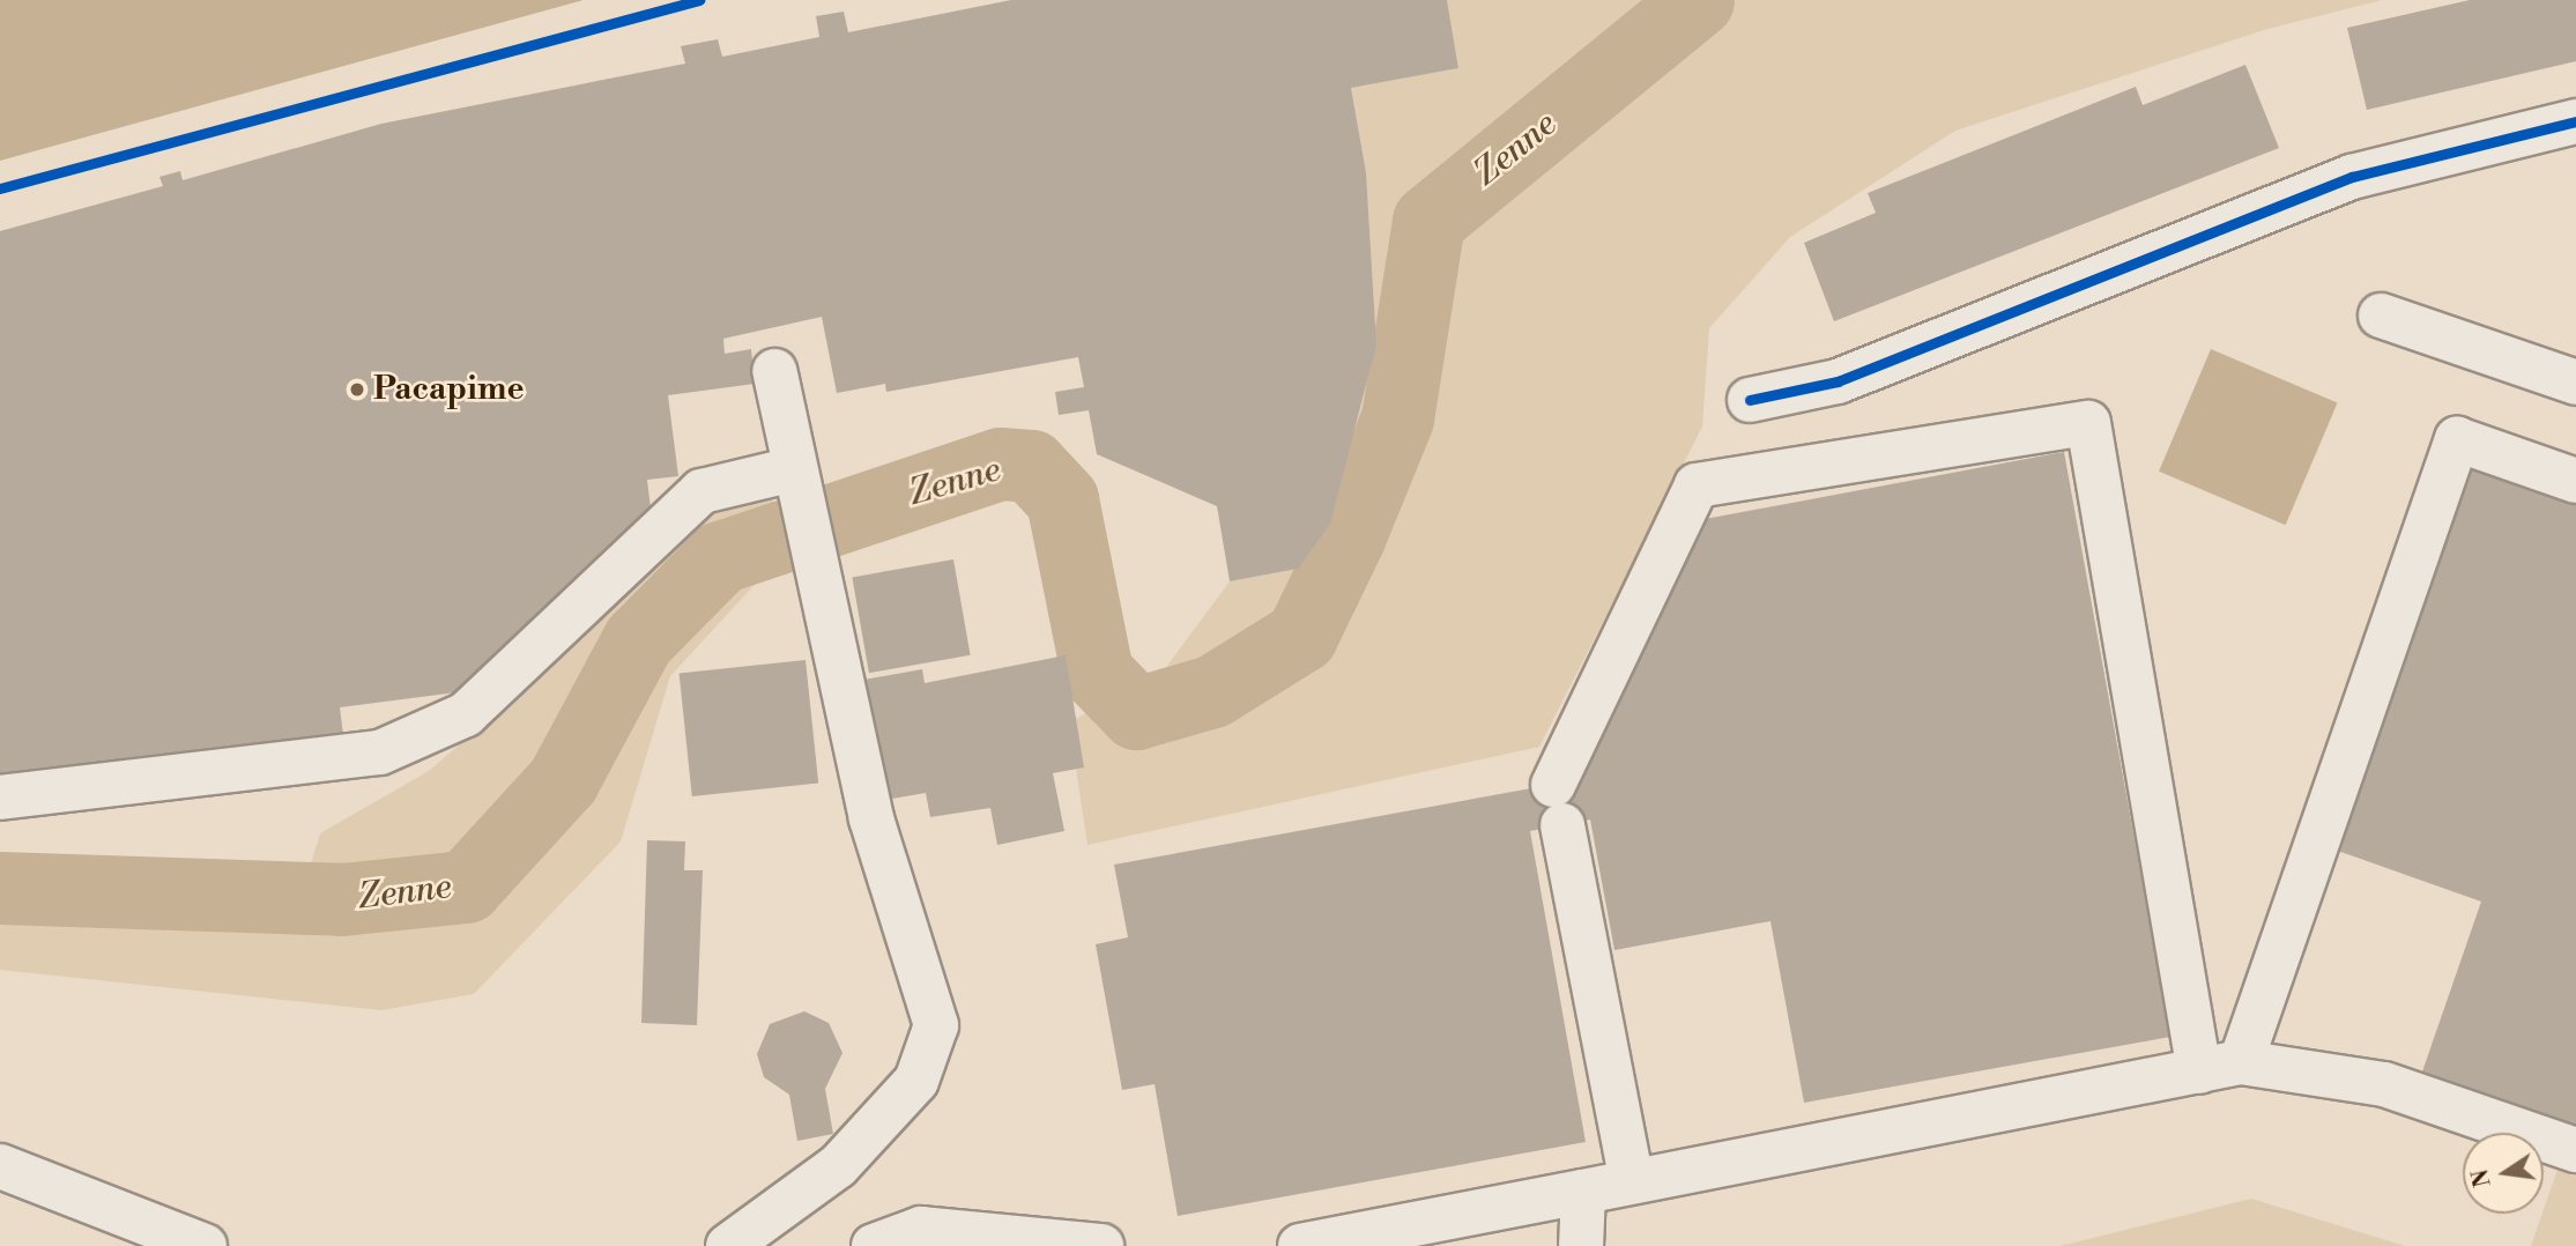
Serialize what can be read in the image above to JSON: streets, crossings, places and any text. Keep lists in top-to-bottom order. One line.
{"water":["Zenne"],"places":["Pacapime"],"north":"left"}
